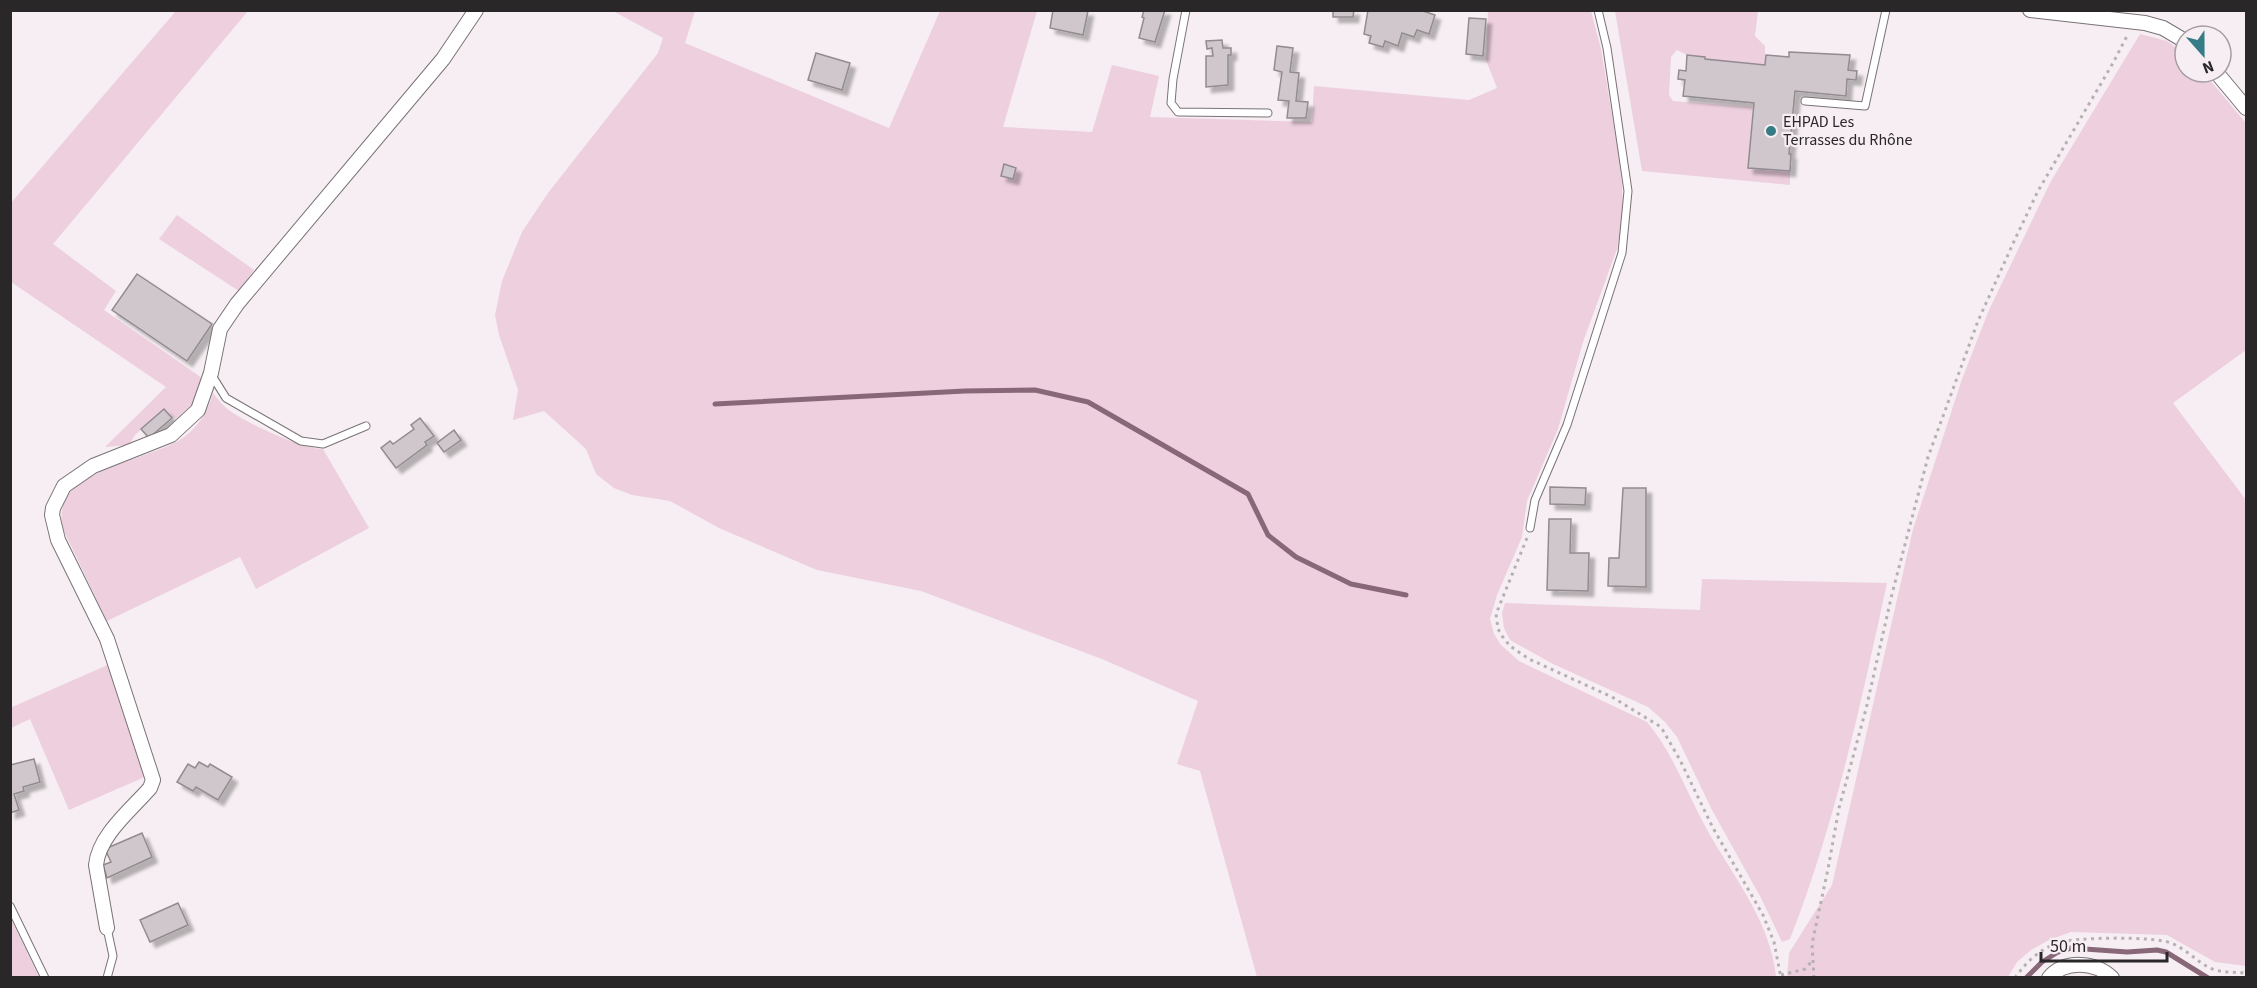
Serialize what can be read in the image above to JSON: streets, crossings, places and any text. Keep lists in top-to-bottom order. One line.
{"places":["EHPAD Les Terrasses du Rhône"],"scale_bar":"50 m","north":"bottom"}
